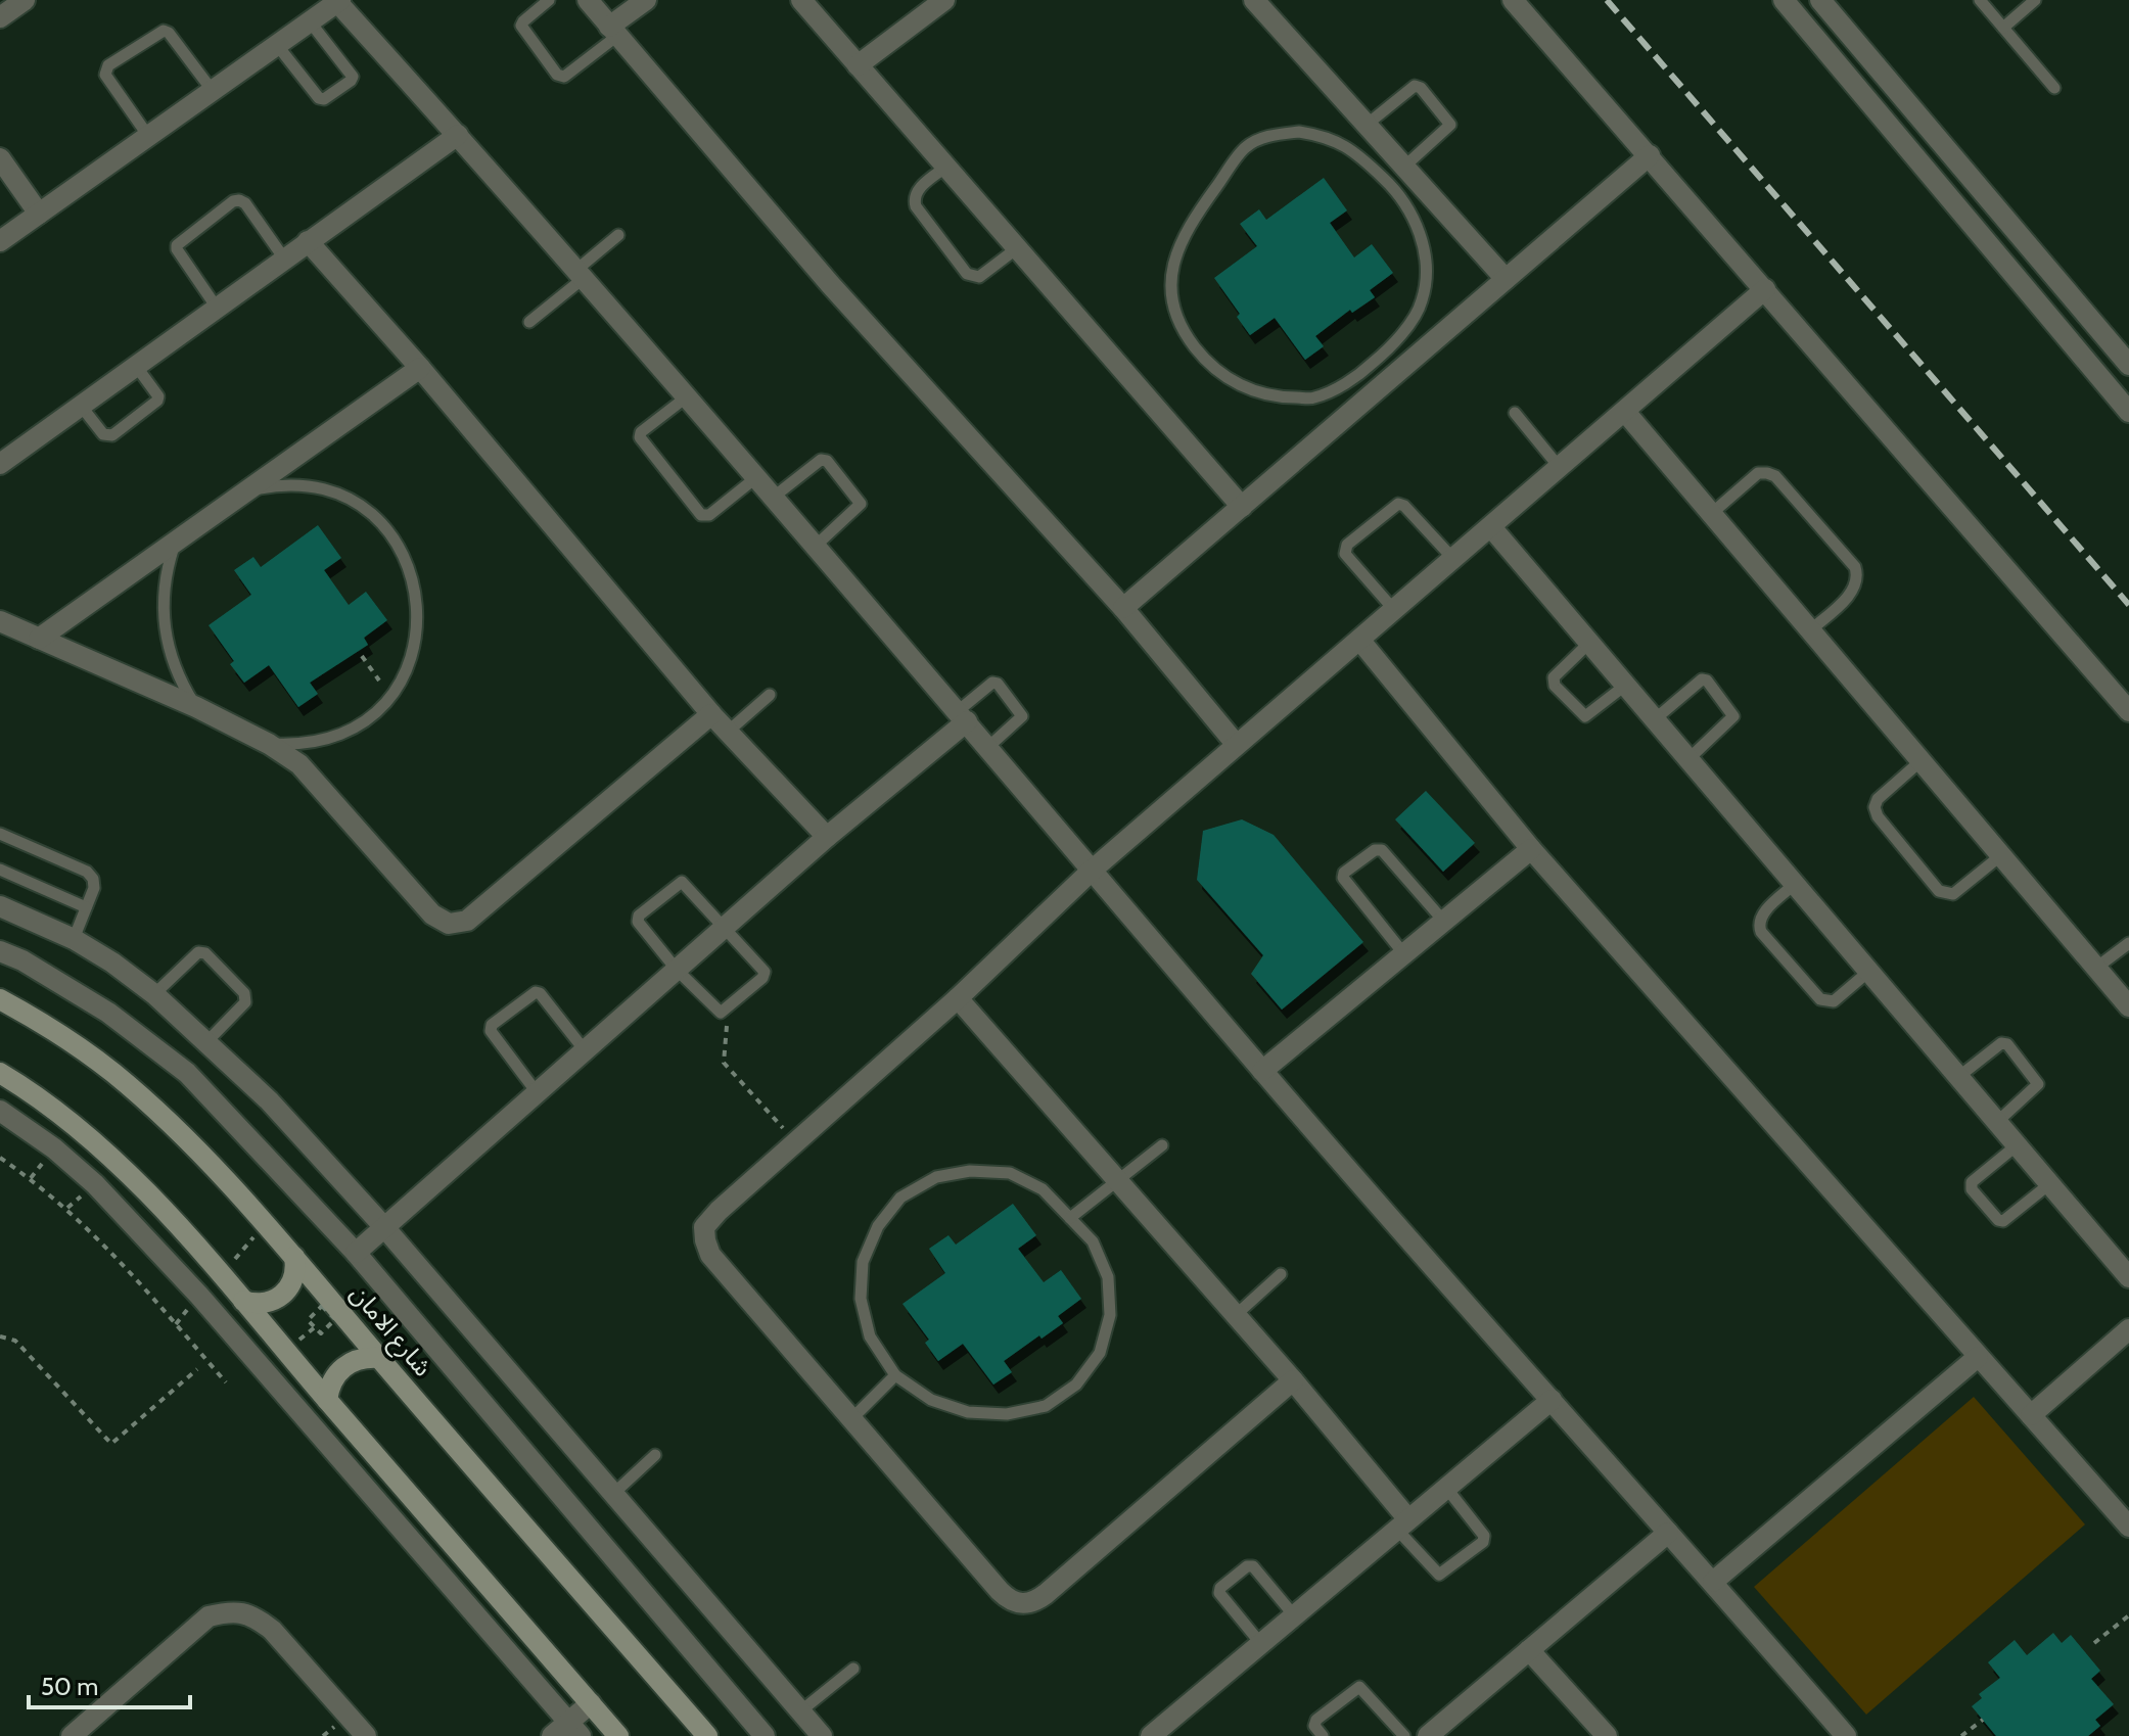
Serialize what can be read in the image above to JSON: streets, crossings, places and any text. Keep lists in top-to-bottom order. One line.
{"streets":{"street":["شارع الامان"]},"scale_bar":"50 m"}
